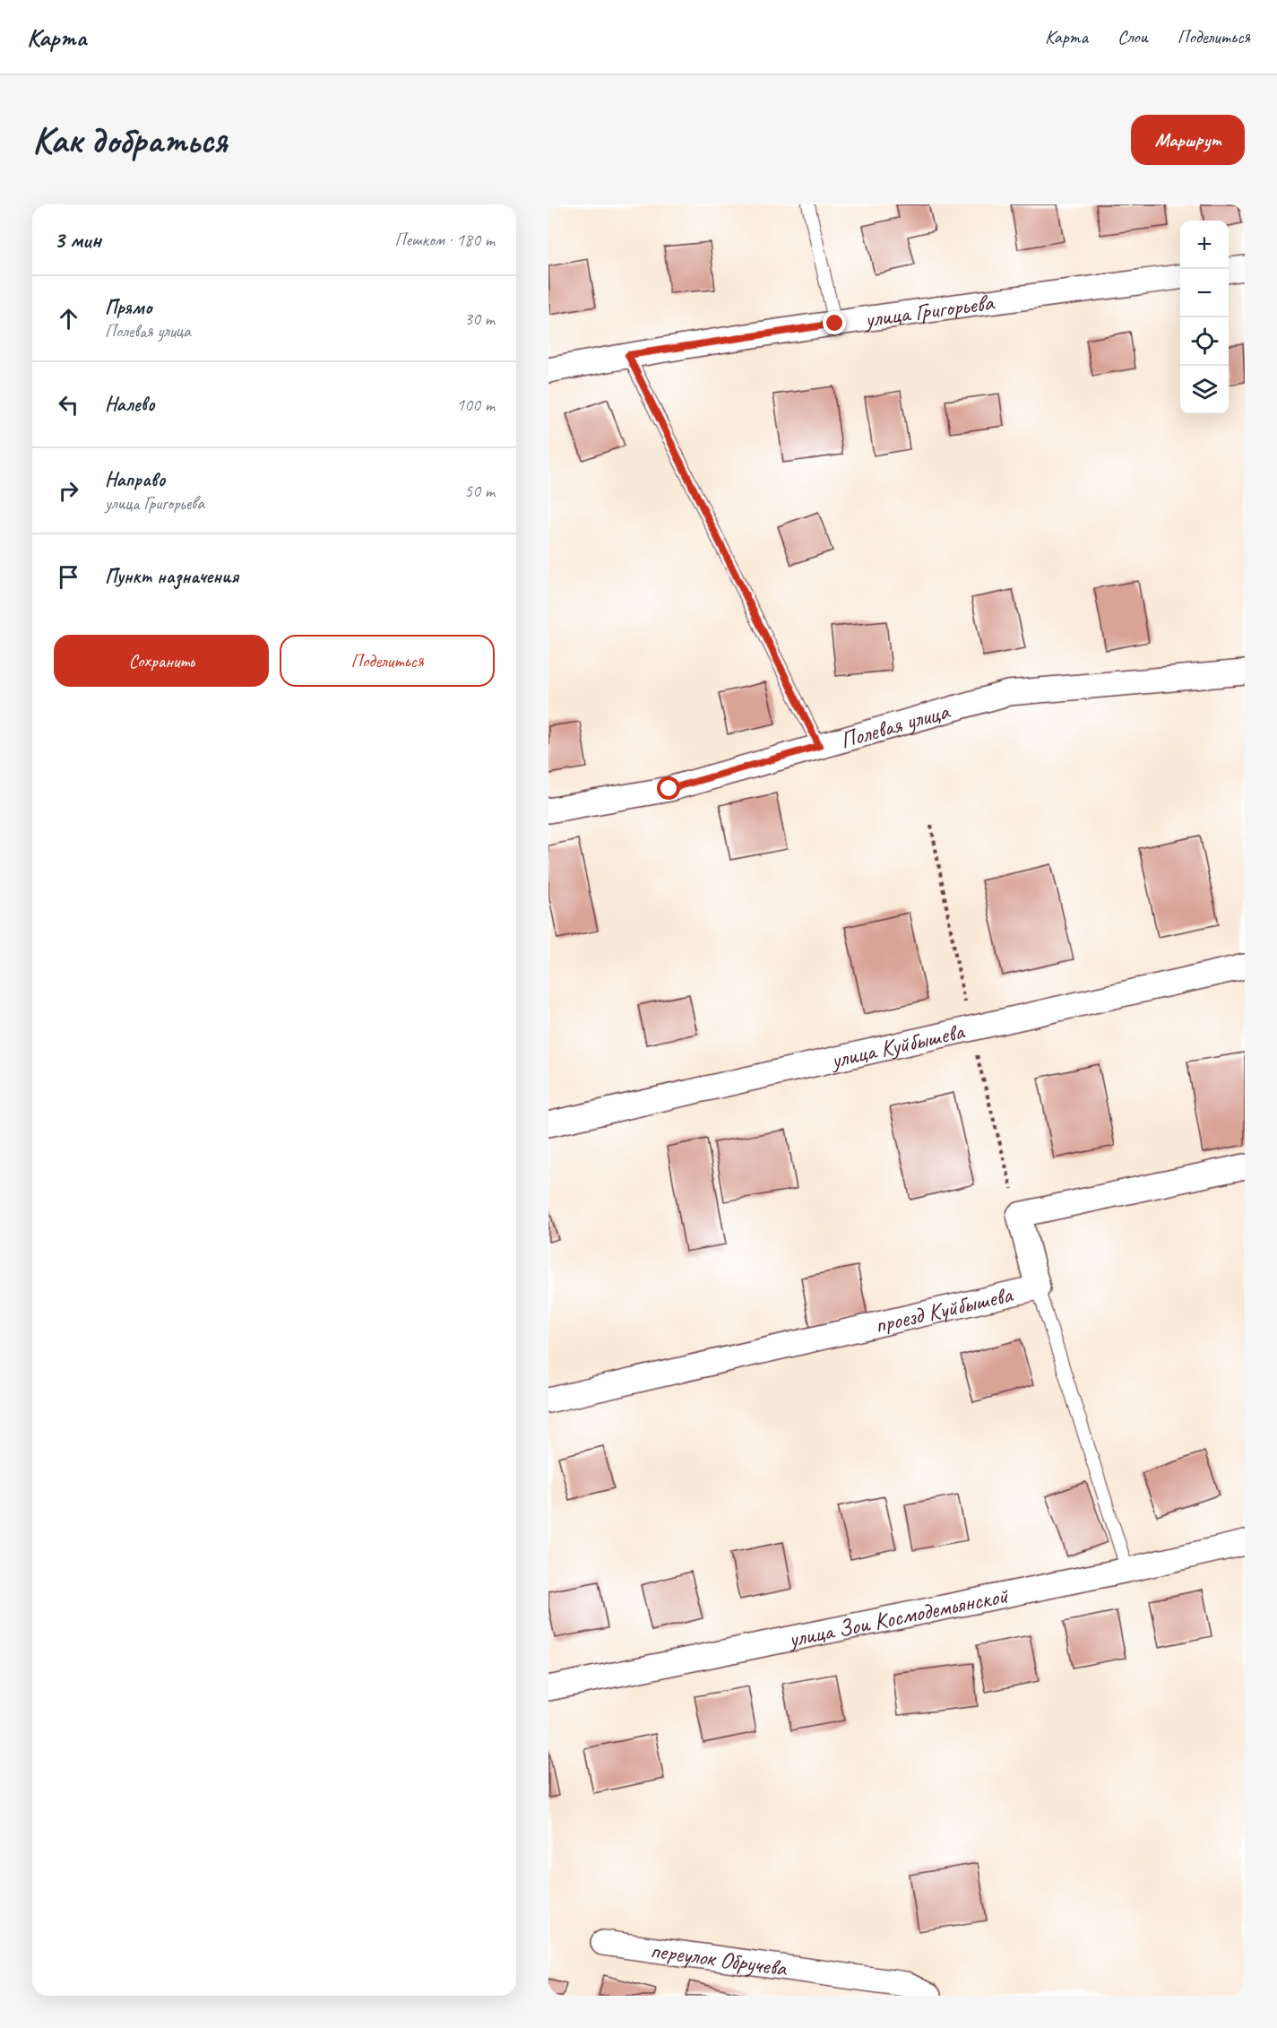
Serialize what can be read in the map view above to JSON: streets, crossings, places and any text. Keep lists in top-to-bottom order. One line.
{"streets":{"street":["улица Григорьева","Полевая улица","улица Куйбышева","проезд Куйбышева","улица Зои Космодемьянской","переулок Обручева"]},"page":{"header":"Карта","nav":["Карта","Слои","Поделиться"],"buttons":["Маршрут",["Сохранить","Поделиться"]],"title":"Как добраться","heading":["3 мин","Пешком · 180 m"],"map_buttons":["+","−"],"list":[["Прямо","Полевая улица","30 m"],["Налево","100 m"],["Направо","улица Григорьева","50 m"],"Пункт назначения"]}}
